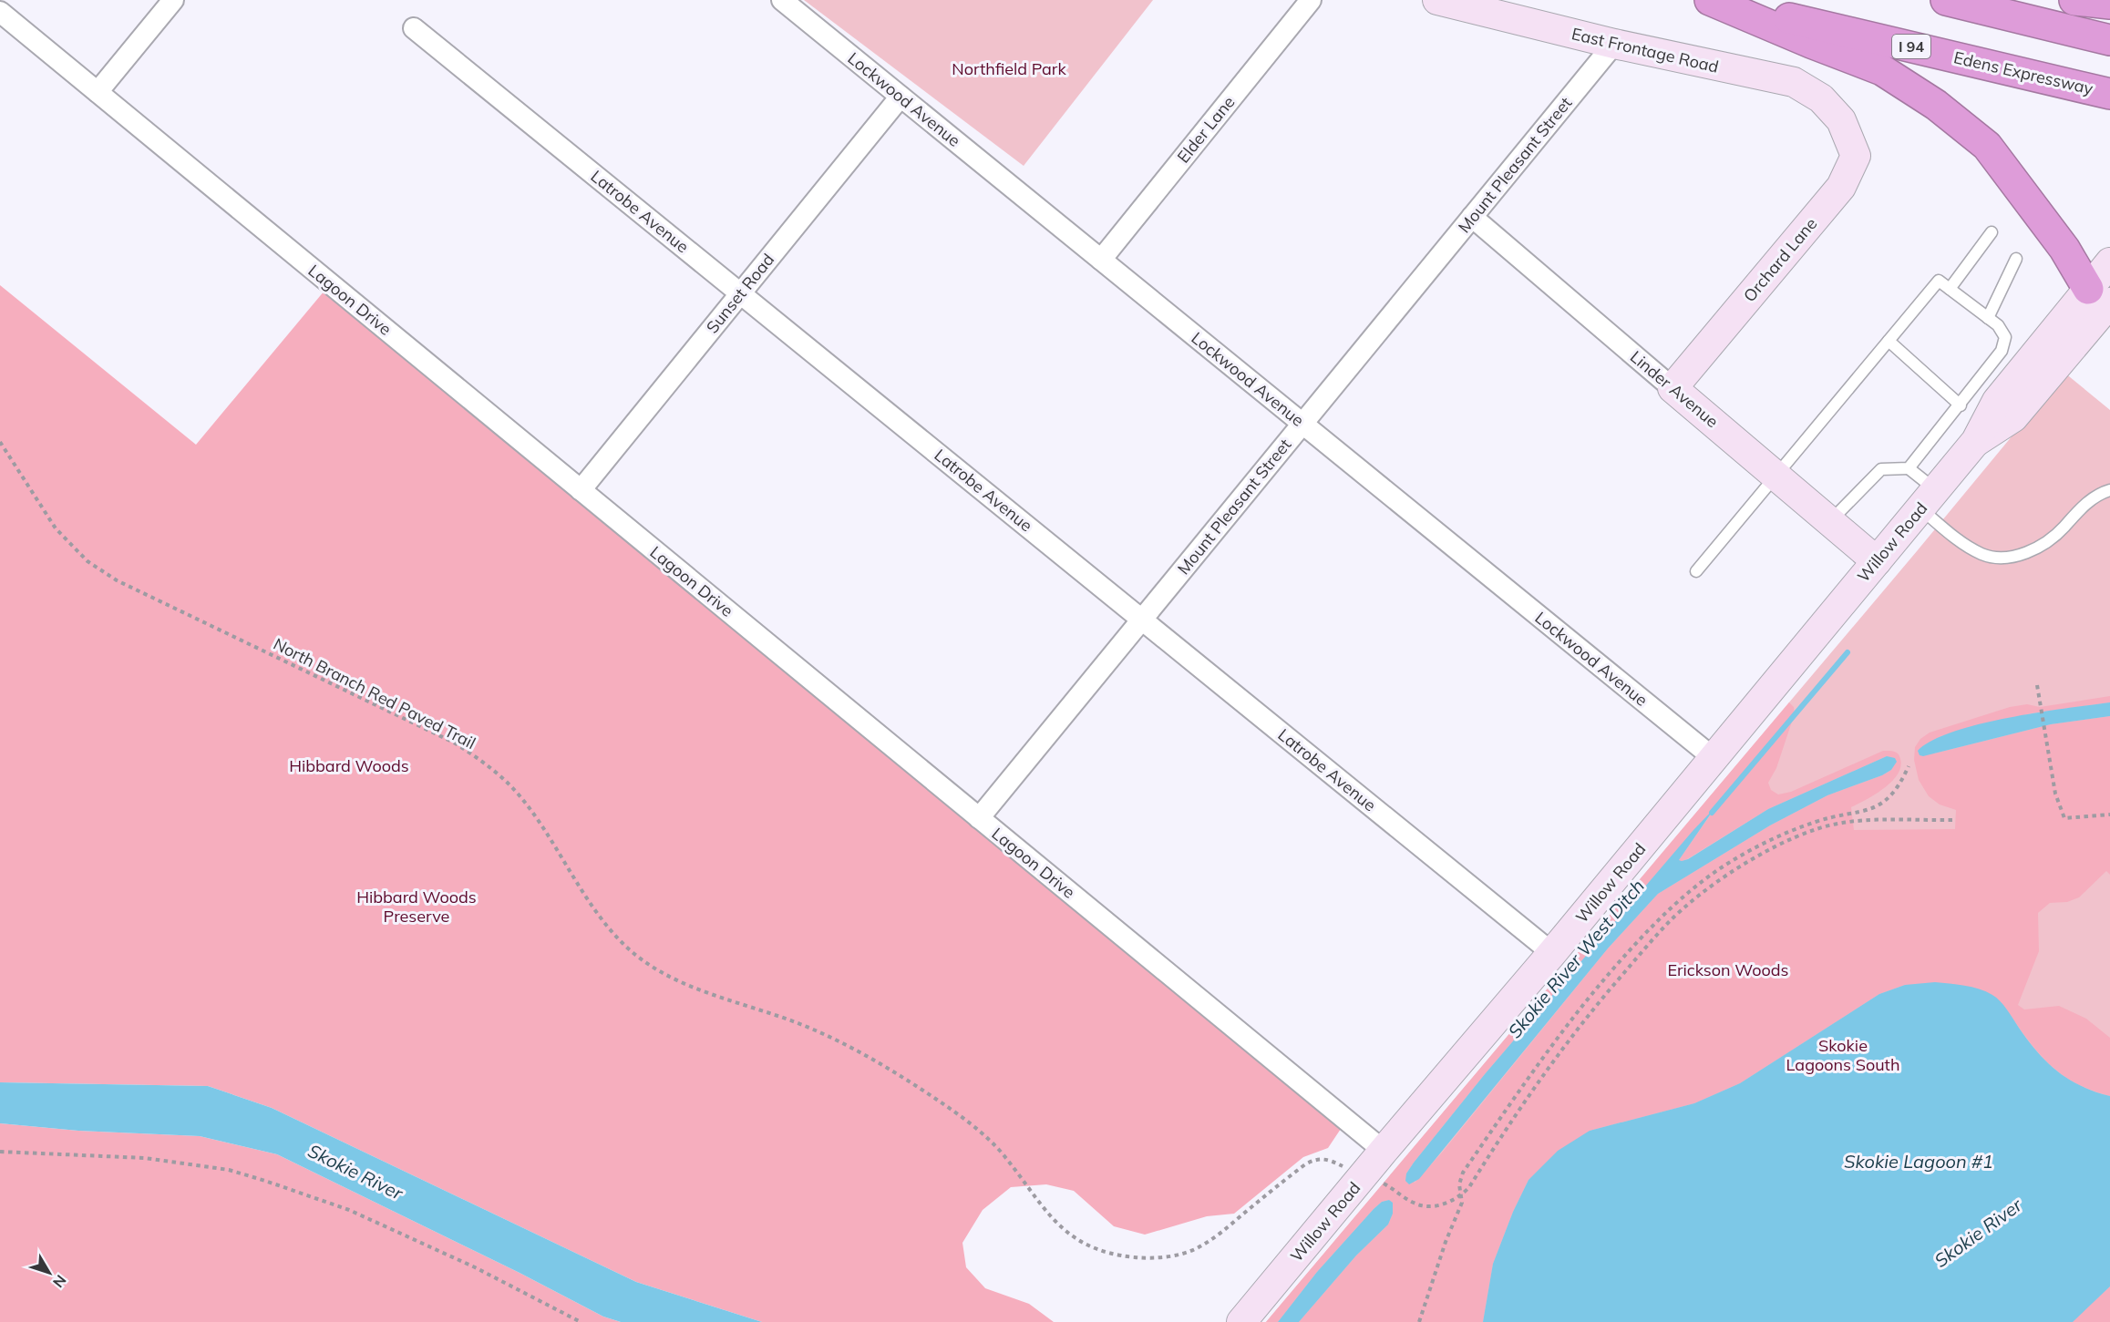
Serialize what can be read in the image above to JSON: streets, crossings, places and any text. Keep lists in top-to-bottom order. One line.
{"streets":{"highway":["I 94","Edens Expressway"],"main road":["East Frontage Road","Orchard Lane","Linder Avenue","Willow Road"],"street":["Lockwood Avenue","Elder Lane","Mount Pleasant Street","Latrobe Avenue","Sunset Road","Lagoon Drive"],"path":["North Branch Red Paved Trail"]},"crossings":[["East Frontage Road","Mount Pleasant Street"],["East Frontage Road","Orchard Lane"],["Lockwood Avenue","Elder Lane"],["Lockwood Avenue","Mount Pleasant Street"],["Lockwood Avenue","Sunset Road"],["Lockwood Avenue","Willow Road"],["Mount Pleasant Street","Latrobe Avenue"],["Mount Pleasant Street","Lagoon Drive"],["Mount Pleasant Street","Linder Avenue"],["Latrobe Avenue","Sunset Road"],["Latrobe Avenue","Willow Road"],["Orchard Lane","Linder Avenue"],["Sunset Road","Lagoon Drive"],["Lagoon Drive","Willow Road"],["Linder Avenue","Willow Road"]],"water":["Skokie River West Ditch","Skokie Lagoon #1","Skokie River"],"parks":["Northfield Park","Hibbard Woods","Hibbard Woods Preserve","Erickson Woods","Skokie Lagoons South"],"north":"bottom right"}
